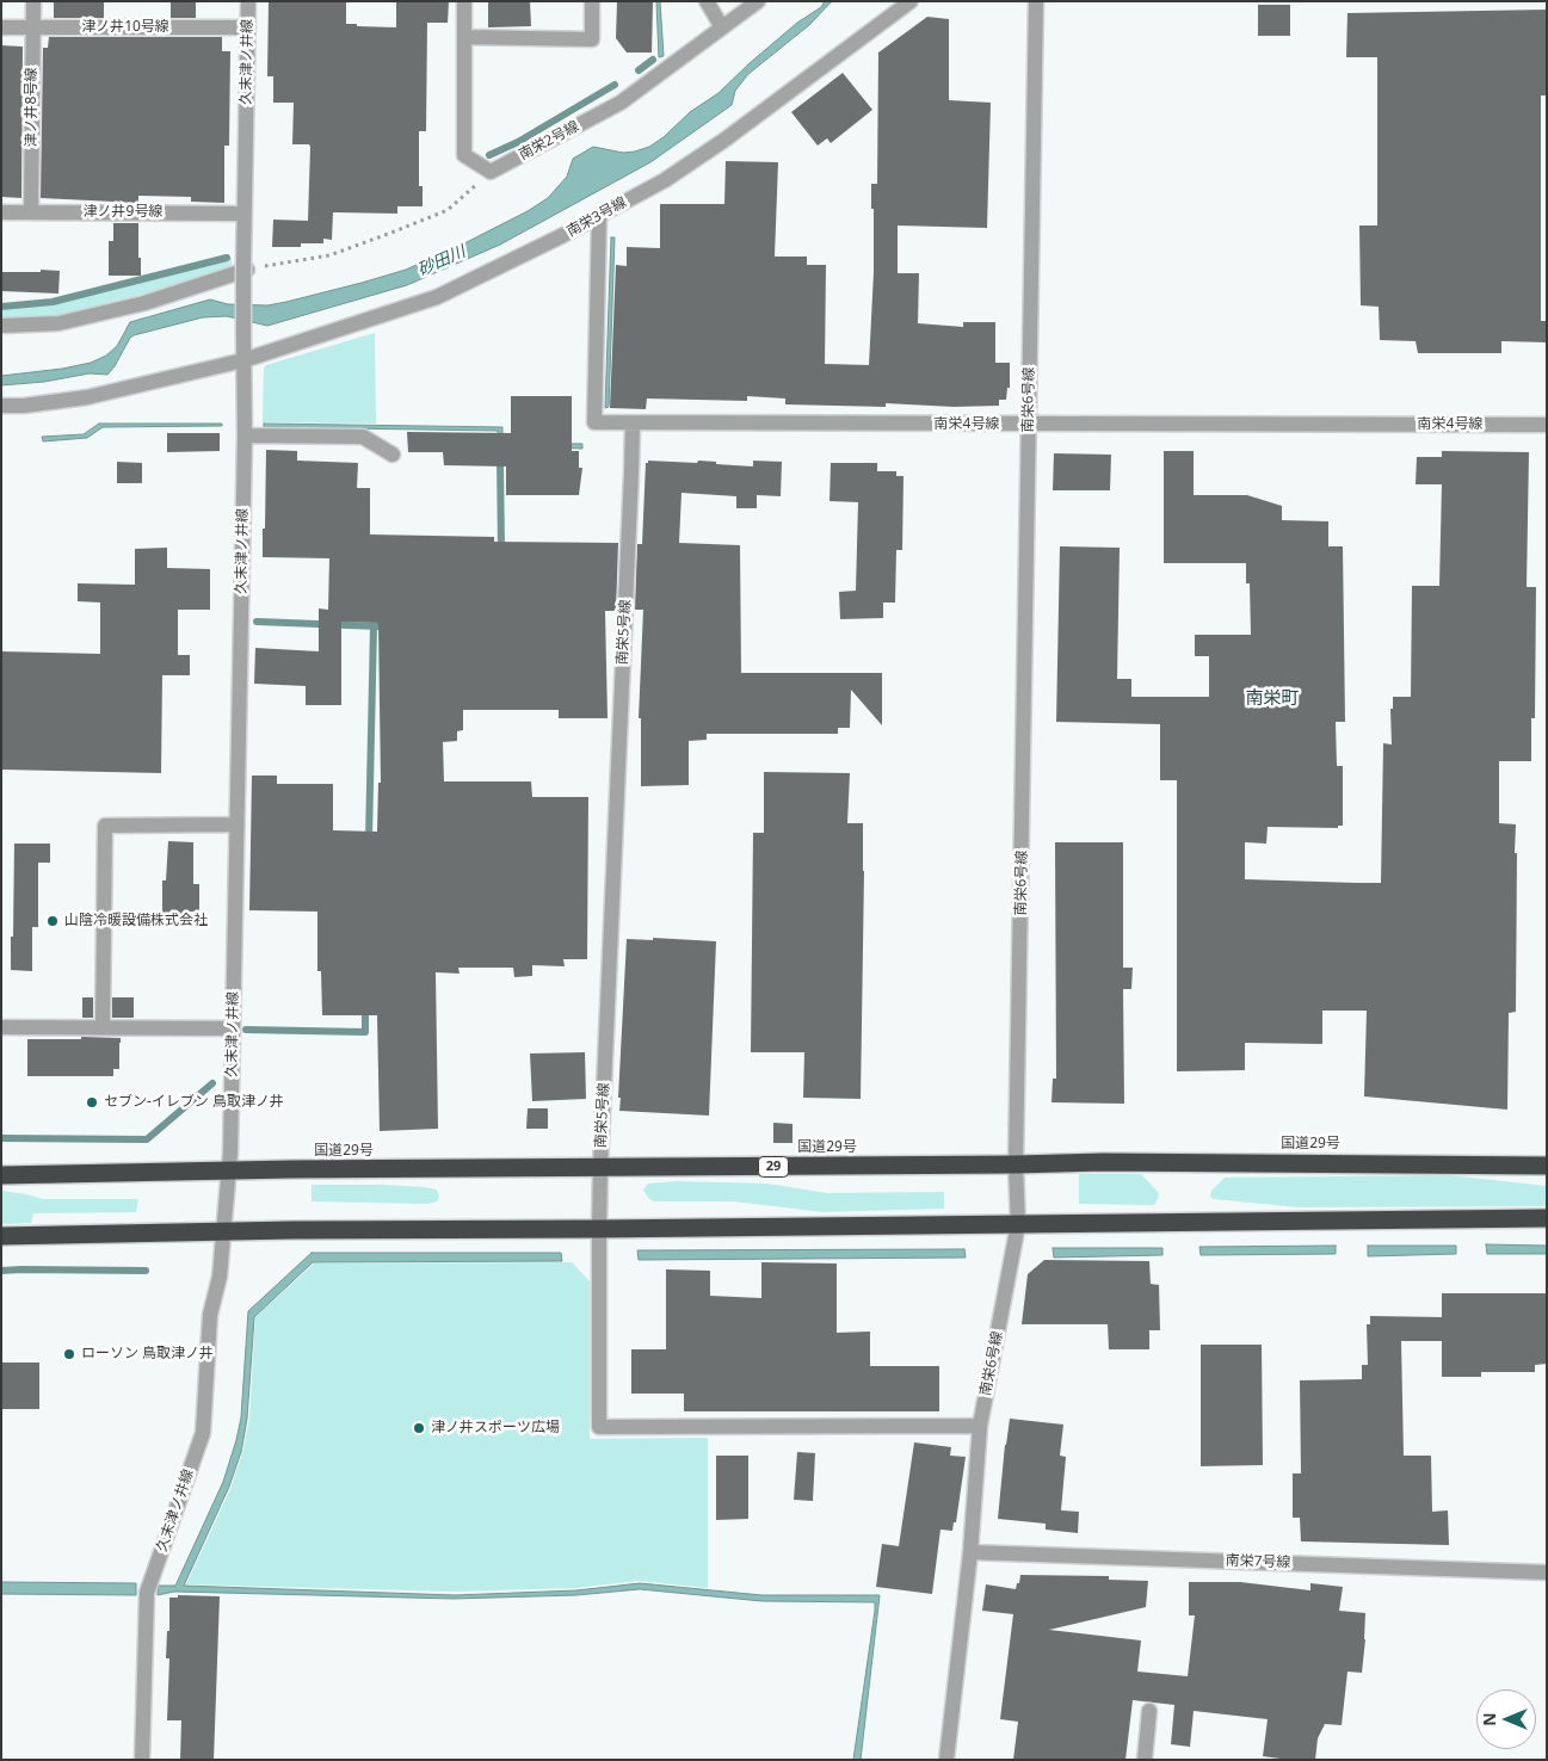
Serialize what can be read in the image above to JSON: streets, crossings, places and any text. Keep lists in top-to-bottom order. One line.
{"streets":{"highway":["国道29号","29"],"street":["津ノ井10号線","久末津ノ井線","津ノ井8号線","南栄2号線","津ノ井9号線","南栄3号線","南栄6号線","南栄4号線","南栄5号線","南栄7号線"]},"crossings":[["津ノ井10号線","久末津ノ井線"],["津ノ井10号線","津ノ井8号線"],["久末津ノ井線","津ノ井9号線"],["久末津ノ井線","南栄3号線"],["久末津ノ井線","国道29号"],["津ノ井8号線","津ノ井9号線"],["南栄3号線","南栄4号線"],["南栄6号線","南栄4号線"],["南栄6号線","南栄5号線"],["南栄6号線","国道29号"],["南栄6号線","南栄7号線"],["南栄4号線","南栄5号線"],["南栄5号線","国道29号"]],"districts":["南栄町"],"water":["砂田川"],"places":["山陰冷暖設備株式会社","セブン-イレブン 鳥取津ノ井","ローソン 鳥取津ノ井","津ノ井スポーツ広場"],"north":"left"}
